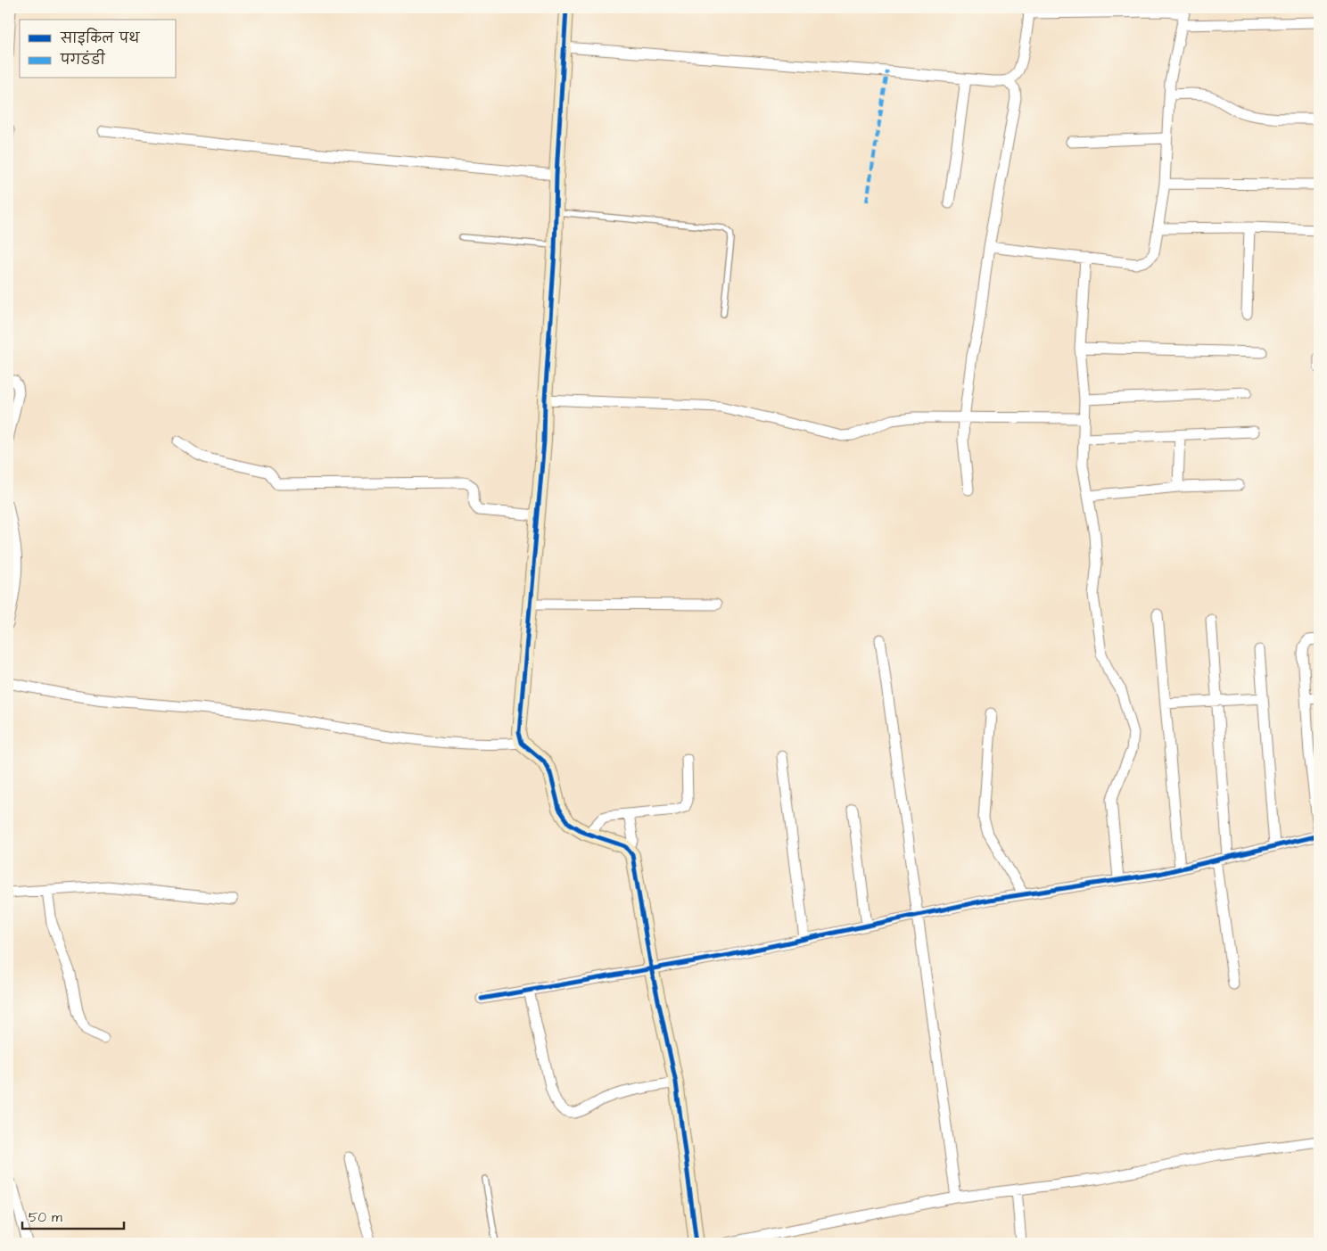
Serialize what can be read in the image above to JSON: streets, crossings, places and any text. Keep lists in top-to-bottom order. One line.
{"legend":["साइकिल पथ","पगडंडी"],"scale_bar":"50 m"}
